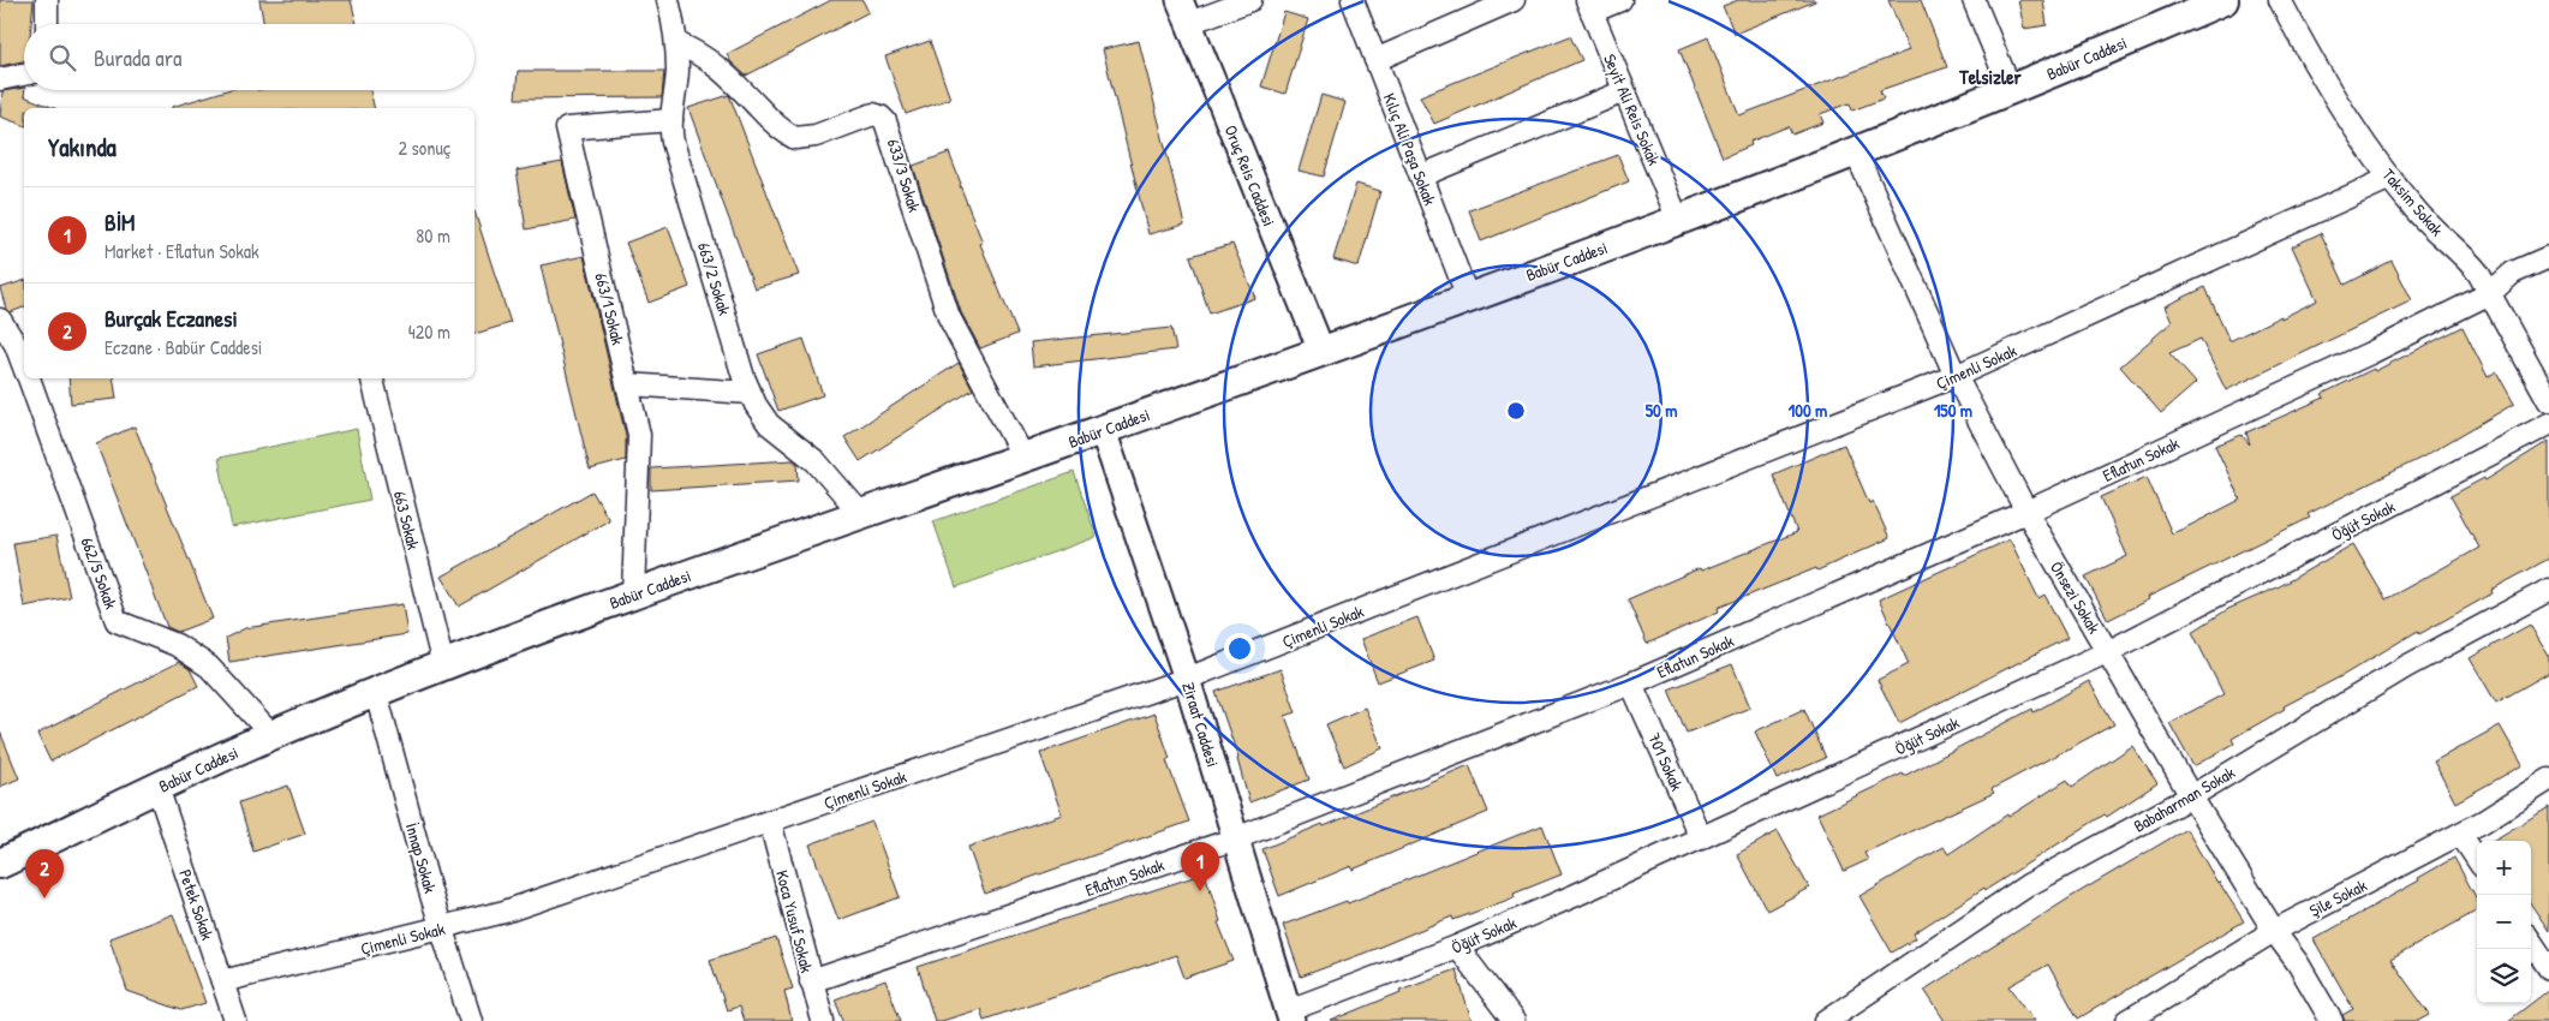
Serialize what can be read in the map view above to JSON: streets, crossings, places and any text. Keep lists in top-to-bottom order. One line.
{"streets":{"main road":["Babür Caddesi"],"street":["Seyit Ali Reis Sokak","Kılıç Ali Paşa Sokak","633/3 Sokak","Oruç Reis Caddesi","Taksim Sokak","663/2 Sokak","663/1 Sokak","Çimenli Sokak","Eflatun Sokak","663 Sokak","Öğüt Sokak","662/5 Sokak","Önsezi Sokak","Ziraat Caddesi","701 Sokak","Babaharman Sokak","İnnap Sokak","Şile Sokak","Petek Sokak","Koca Yusuf Sokak"]},"crossings":[["Babür Caddesi","Seyit Ali Reis Sokak"],["Babür Caddesi","Kılıç Ali Paşa Sokak"],["Babür Caddesi","633/3 Sokak"],["Babür Caddesi","Oruç Reis Caddesi"],["Babür Caddesi","663/2 Sokak"],["Babür Caddesi","663/1 Sokak"],["Babür Caddesi","663 Sokak"],["Babür Caddesi","662/5 Sokak"],["Babür Caddesi","Önsezi Sokak"],["Babür Caddesi","Ziraat Caddesi"],["Babür Caddesi","İnnap Sokak"],["Babür Caddesi","Petek Sokak"],["633/3 Sokak","663/2 Sokak"],["Taksim Sokak","Çimenli Sokak"],["Taksim Sokak","Eflatun Sokak"],["663/2 Sokak","663/1 Sokak"],["Çimenli Sokak","Önsezi Sokak"],["Çimenli Sokak","Ziraat Caddesi"],["Çimenli Sokak","İnnap Sokak"],["Çimenli Sokak","Petek Sokak"],["Çimenli Sokak","Koca Yusuf Sokak"],["Eflatun Sokak","Önsezi Sokak"],["Eflatun Sokak","Ziraat Caddesi"],["Eflatun Sokak","701 Sokak"],["Eflatun Sokak","Koca Yusuf Sokak"],["Öğüt Sokak","Önsezi Sokak"],["Öğüt Sokak","Ziraat Caddesi"],["Öğüt Sokak","701 Sokak"],["Önsezi Sokak","Babaharman Sokak"],["Önsezi Sokak","Şile Sokak"]],"districts":["Telsizler"],"page":{"search":"Burada ara","heading":["Yakında","2 sonuç"],"list":[{"mark":"1","name":"BİM","note":"Market · Eflatun Sokak","value":"80 m"},{"mark":"2","name":"Burçak Eczanesi","note":"Eczane · Babür Caddesi","value":"420 m"}],"map_buttons":["+","−"],"pins":["1","2"]},"rings":["50 m","100 m","150 m"]}
